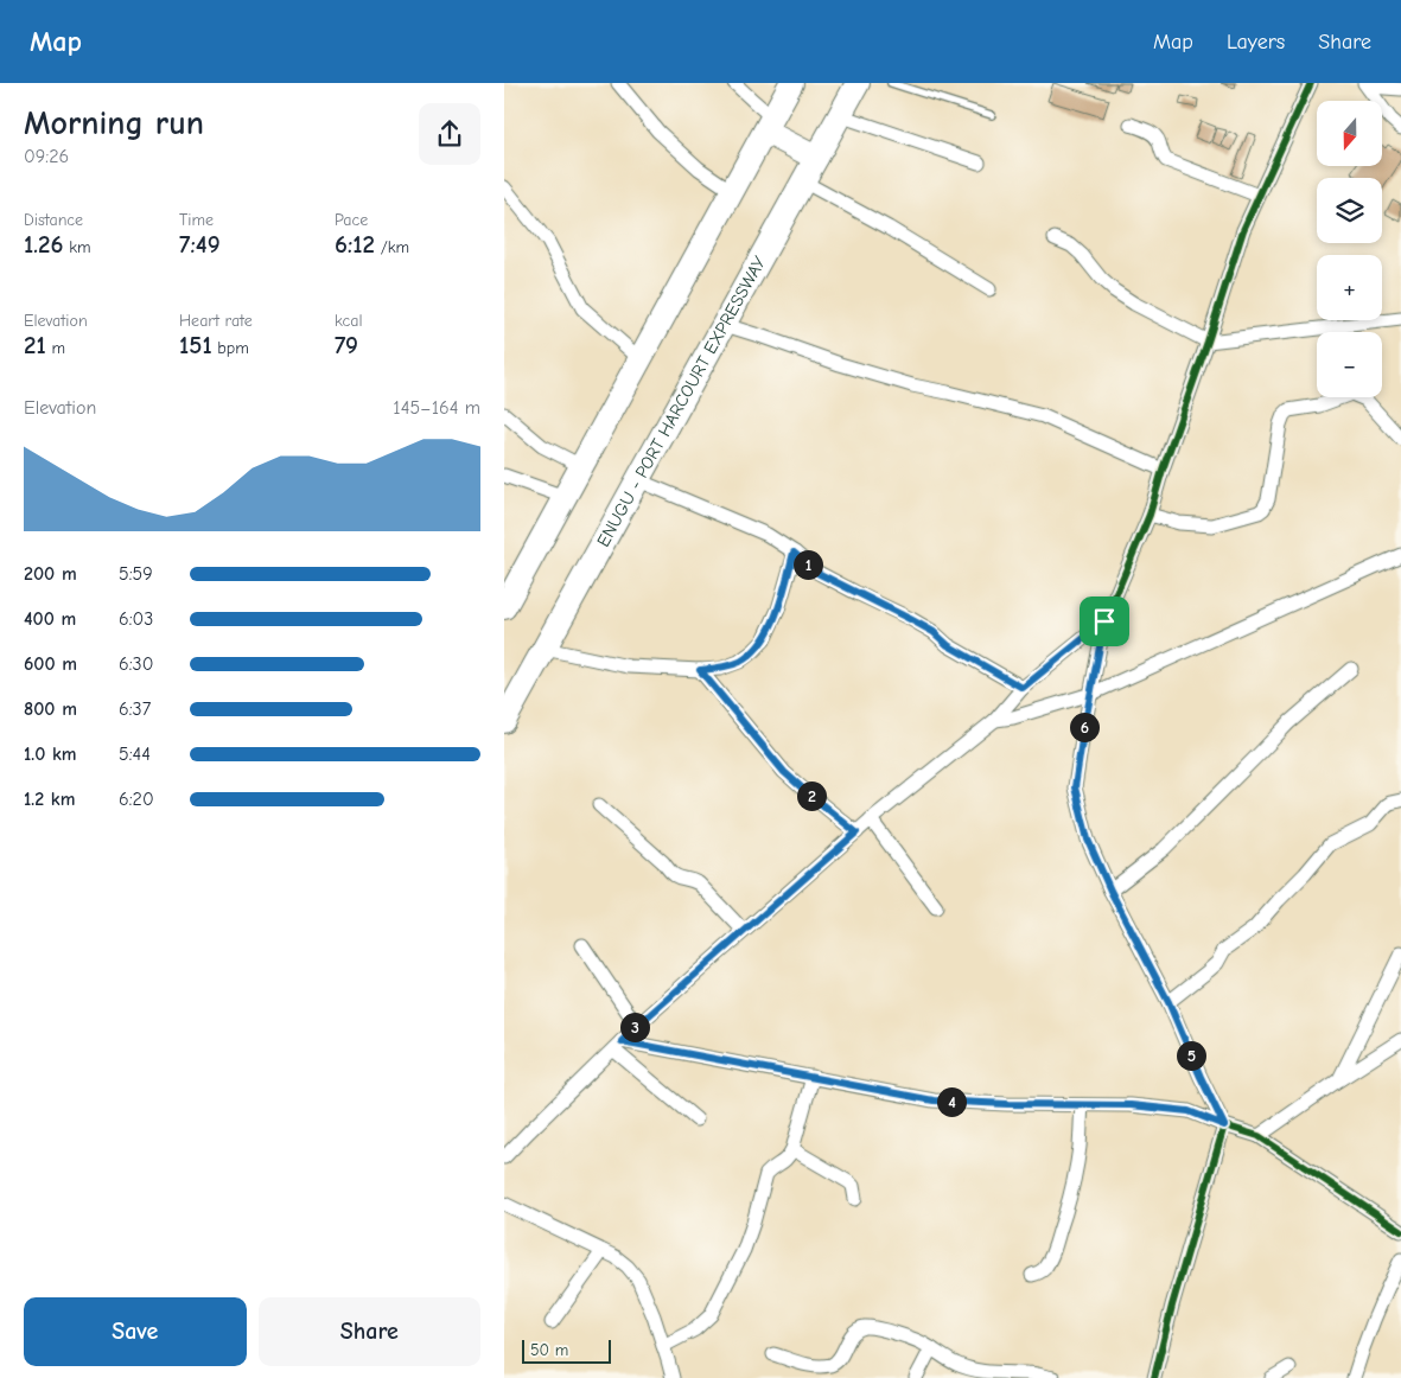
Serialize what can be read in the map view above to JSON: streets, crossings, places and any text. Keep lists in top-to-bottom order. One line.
{"streets":{"highway":["ENUGU - PORT HARCOURT EXPRESSWAY"]},"scale_bar":"50 m","north":"bottom","page":{"header":"Map","nav":["Map","Layers","Share"],"heading":["Morning run","09:26"],"map_buttons":["+","−"],"stats":[["Distance","1.26 km"],["Time","7:49"],["Pace","6:12 /km"],["Elevation","21 m"],["Heart rate","151 bpm"],["kcal","79"]],"chart":["Elevation","145–164 m"],"pins":["1","6","2","3","5","4"],"list":[{"name":"200 m","note":"5:59"},{"name":"400 m","note":"6:03"},{"name":"600 m","note":"6:30"},{"name":"800 m","note":"6:37"},{"name":"1.0 km","note":"5:44"},{"name":"1.2 km","note":"6:20"}],"buttons":["Save","Share"],"scale":"50 m"}}
